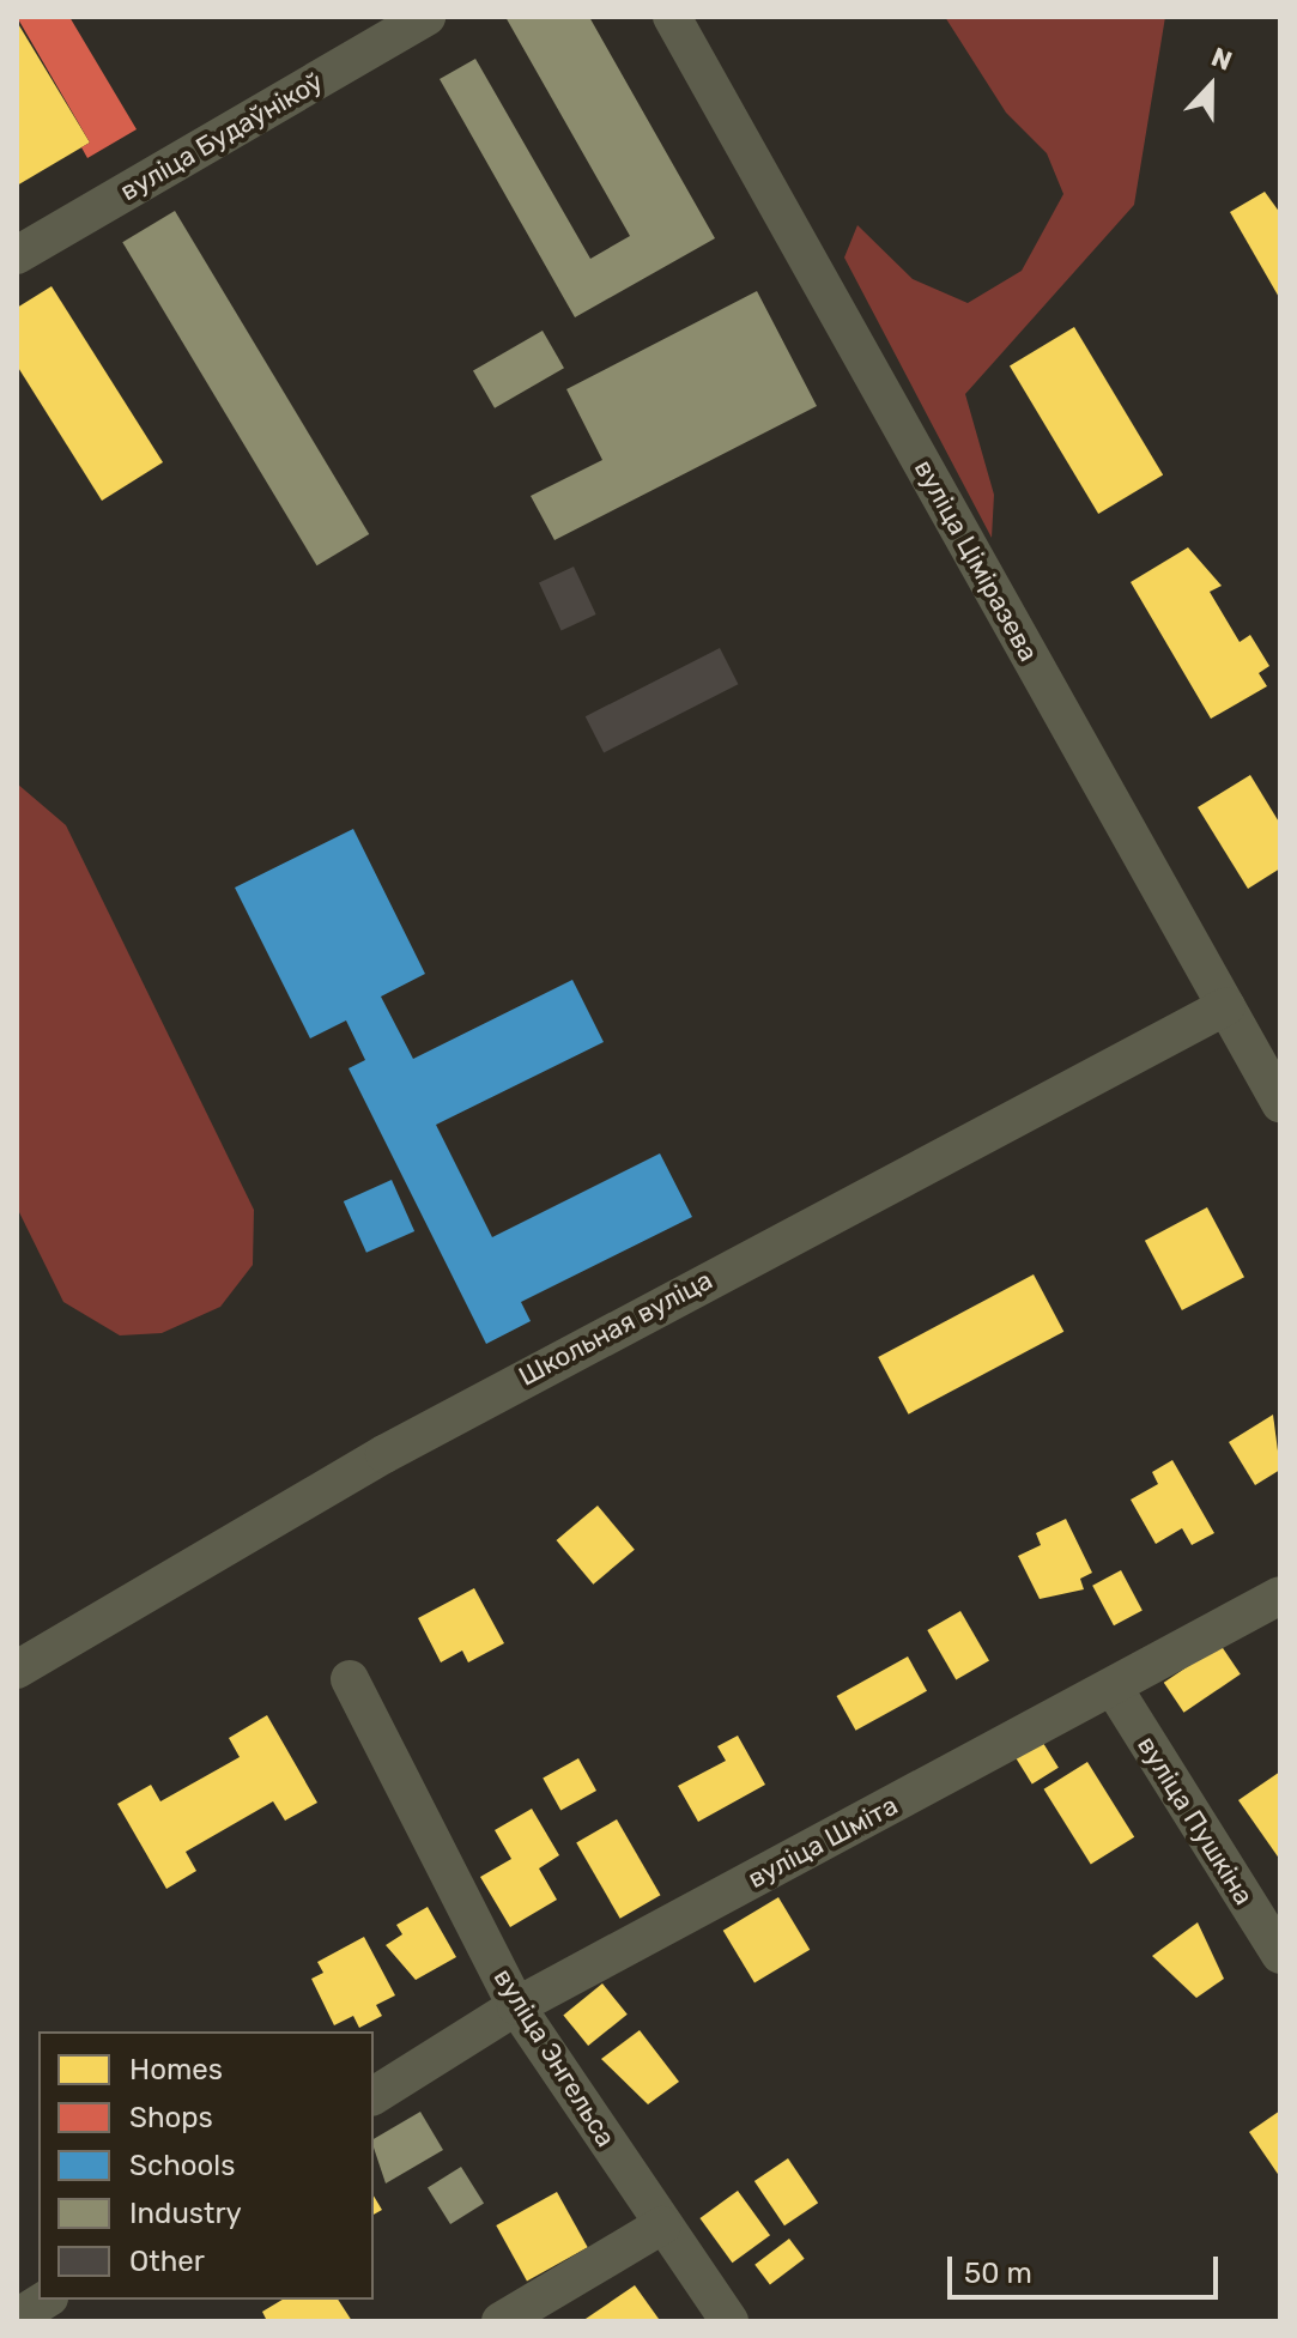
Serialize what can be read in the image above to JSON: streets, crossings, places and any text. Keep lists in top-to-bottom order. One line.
{"streets":{"street":["вуліца Будаўнікоў","вуліца Ціміразева","Школьная вуліца","вуліца Пушкіна","вуліца Шміта","вуліца Энгельса"]},"crossings":[["вуліца Ціміразева","Школьная вуліца"],["вуліца Пушкіна","вуліца Шміта"],["вуліца Шміта","вуліца Энгельса"]],"legend":["Homes","Shops","Schools","Industry","Other"],"scale_bar":"50 m","north":"top"}
